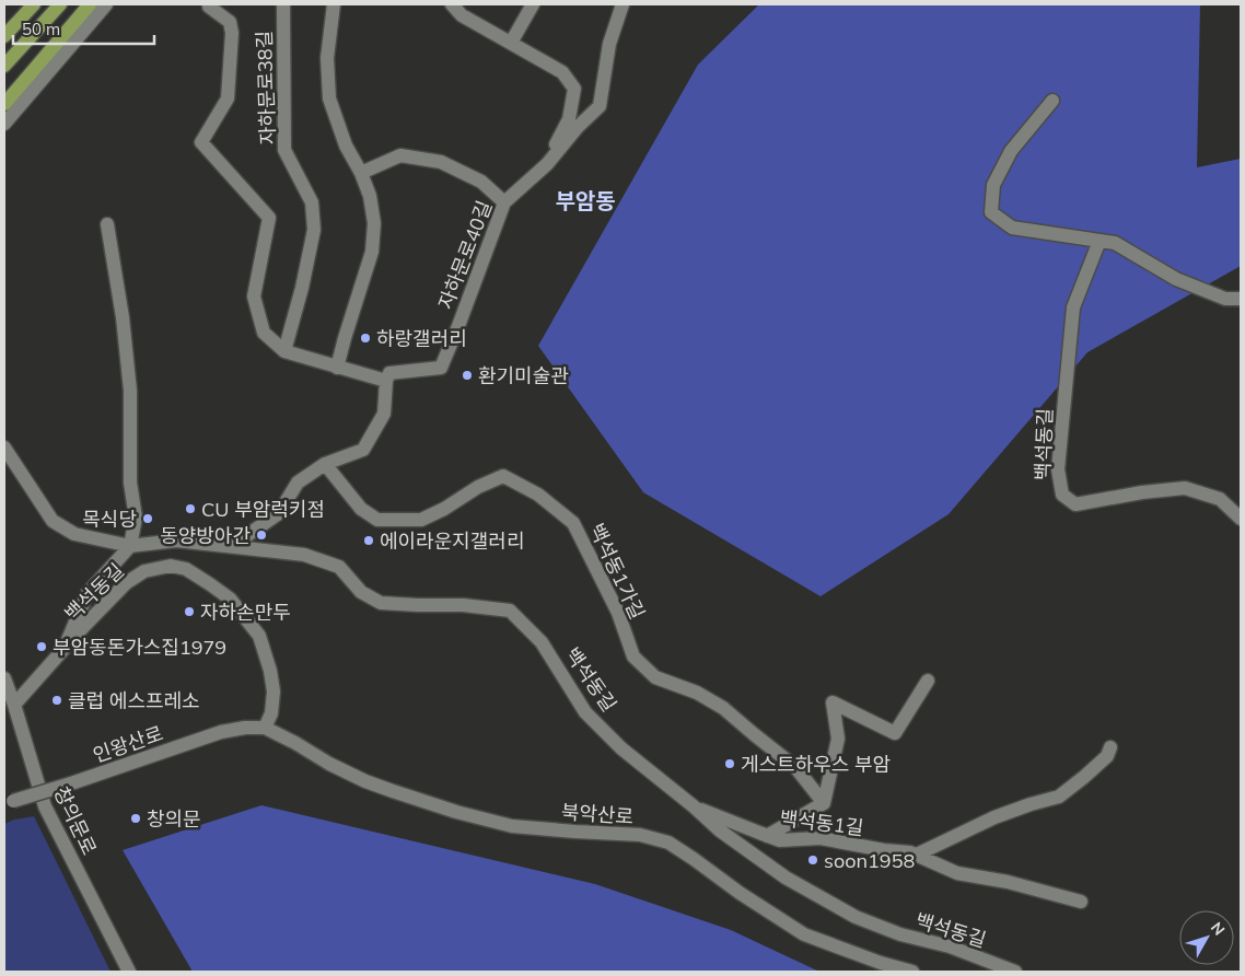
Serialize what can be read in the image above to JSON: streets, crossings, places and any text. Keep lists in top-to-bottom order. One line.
{"streets":{"street":["자하문로38길","자하문로40길","백석동길","백석동1가길","인왕산로","북악산로","창의문로","백석동1길"]},"crossings":[["백석동길","인왕산로"],["백석동길","북악산로"],["백석동길","창의문로"],["백석동길","백석동1길"],["인왕산로","북악산로"]],"districts":["부암동"],"places":["하랑갤러리","환기미술관","CU 부암럭키점","목식당","동양방아간","에이라운지갤러리","자하손만두","부암동돈가스집1979","클럽 에스프레소","게스트하우스 부암","창의문","soon1958"],"scale_bar":"50 m","north":"top right"}
